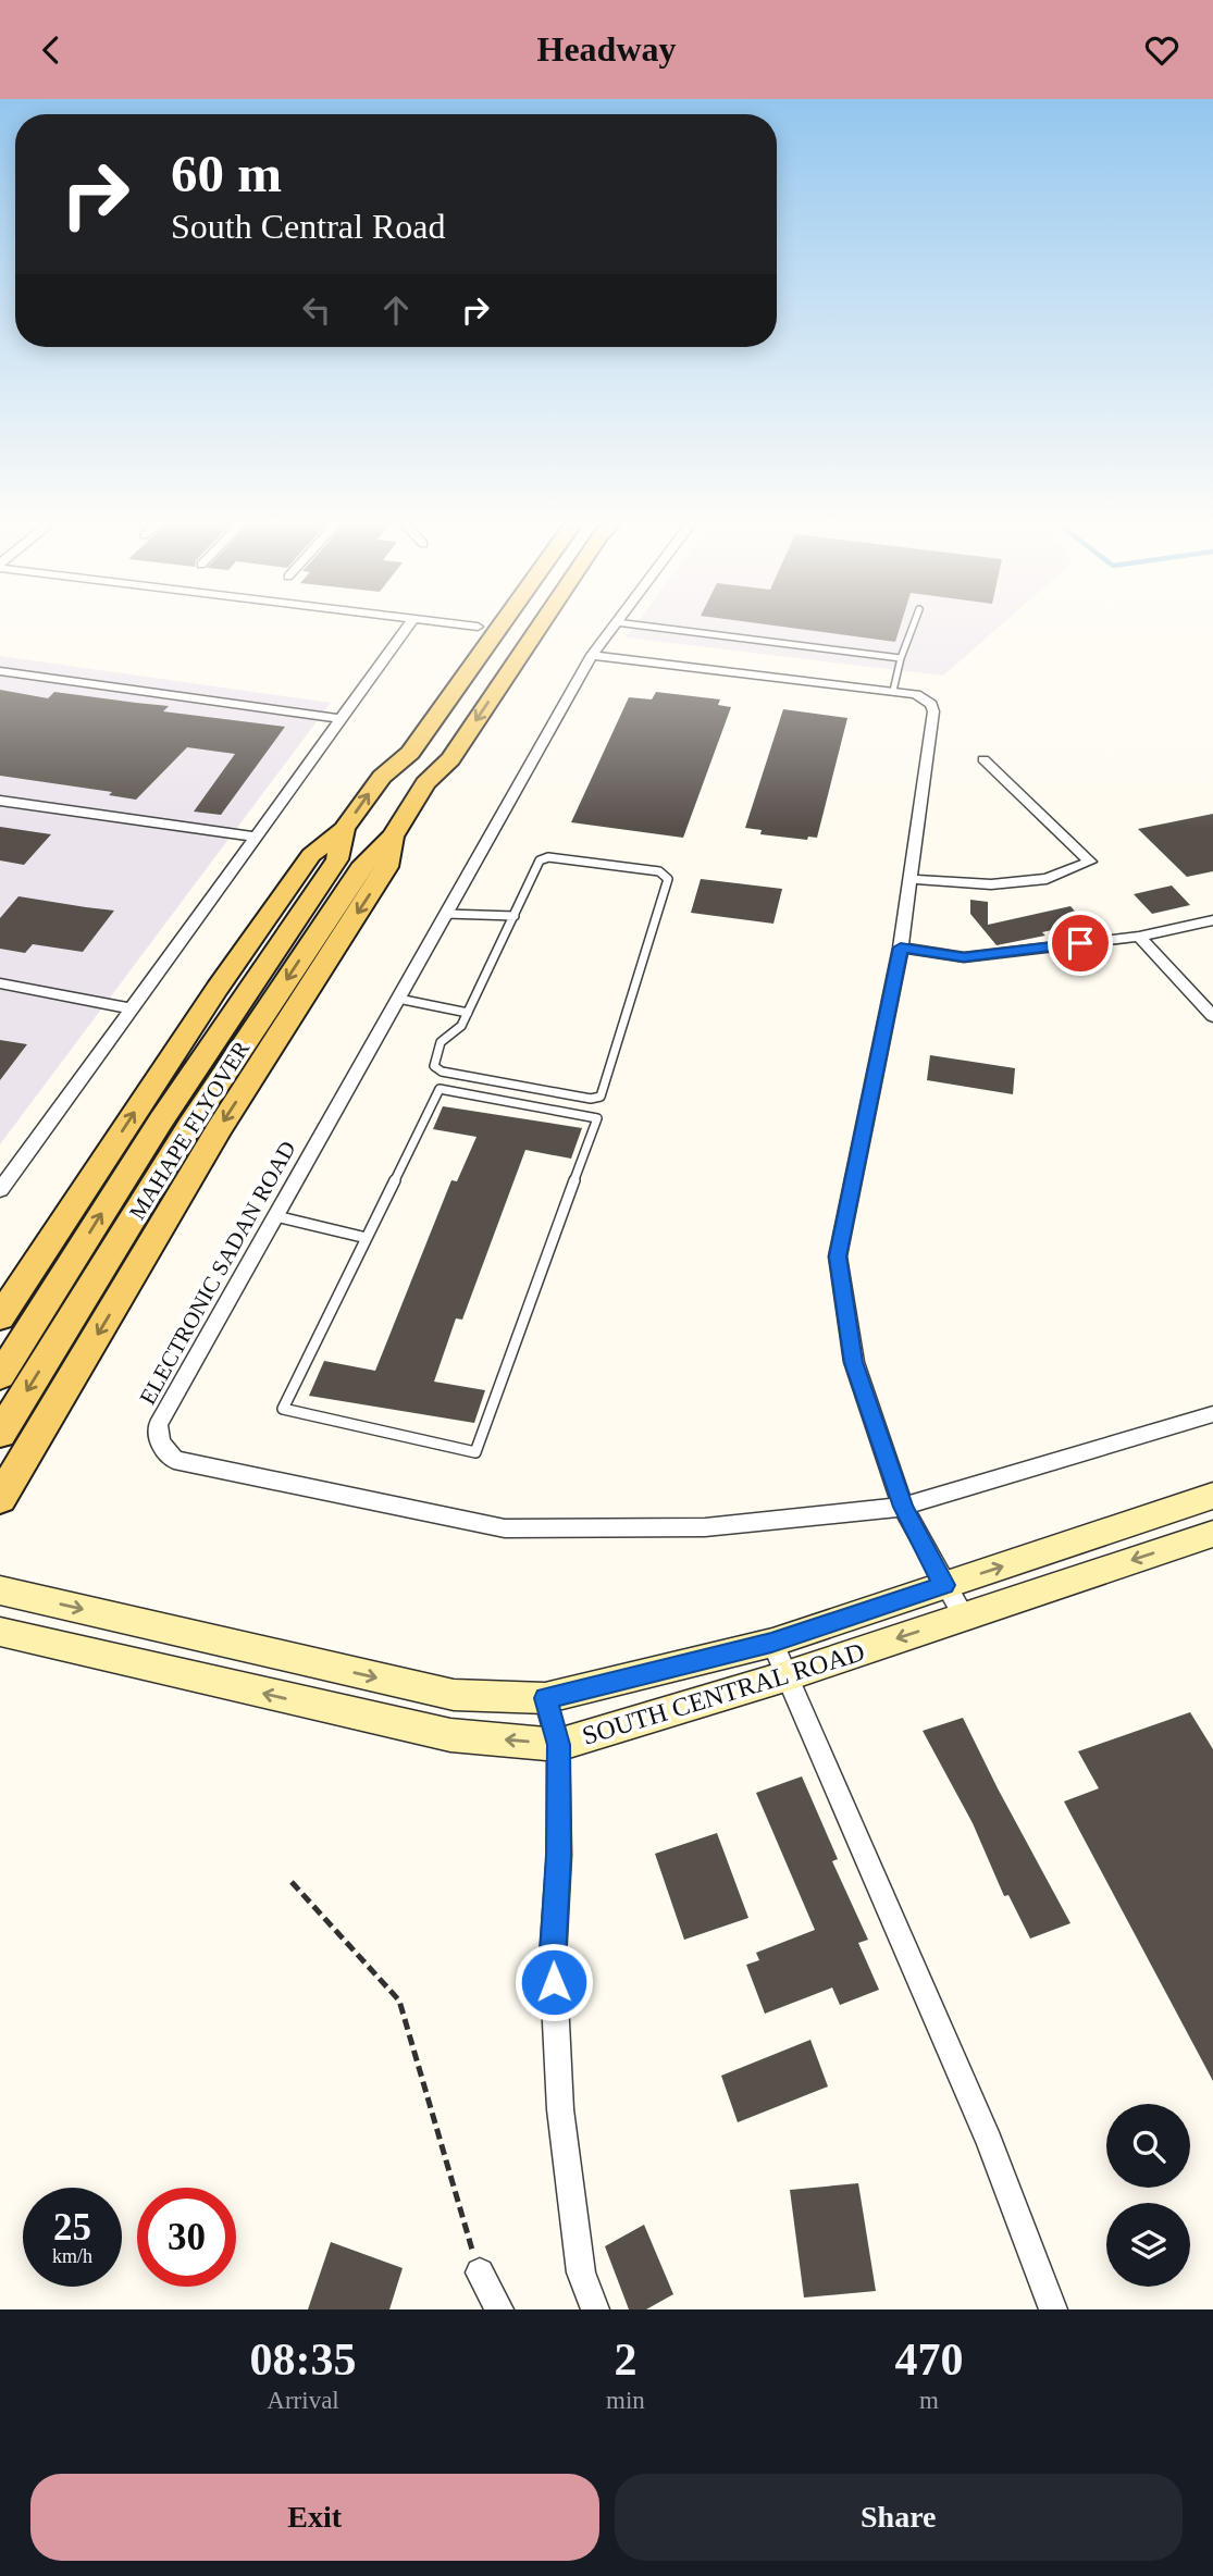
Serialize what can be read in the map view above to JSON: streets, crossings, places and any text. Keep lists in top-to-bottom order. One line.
{"streets":{"main road":["MAHAPE FLYOVER","SOUTH CENTRAL ROAD"],"street":["ELECTRONIC SADAN ROAD"]},"page":{"header":"Headway","turn":["60 m","South Central Road"],"speed":"25 km/h","limit":"30","eta":["08:35","Arrival","2","min","470","m"],"buttons":["Exit","Share"]}}
